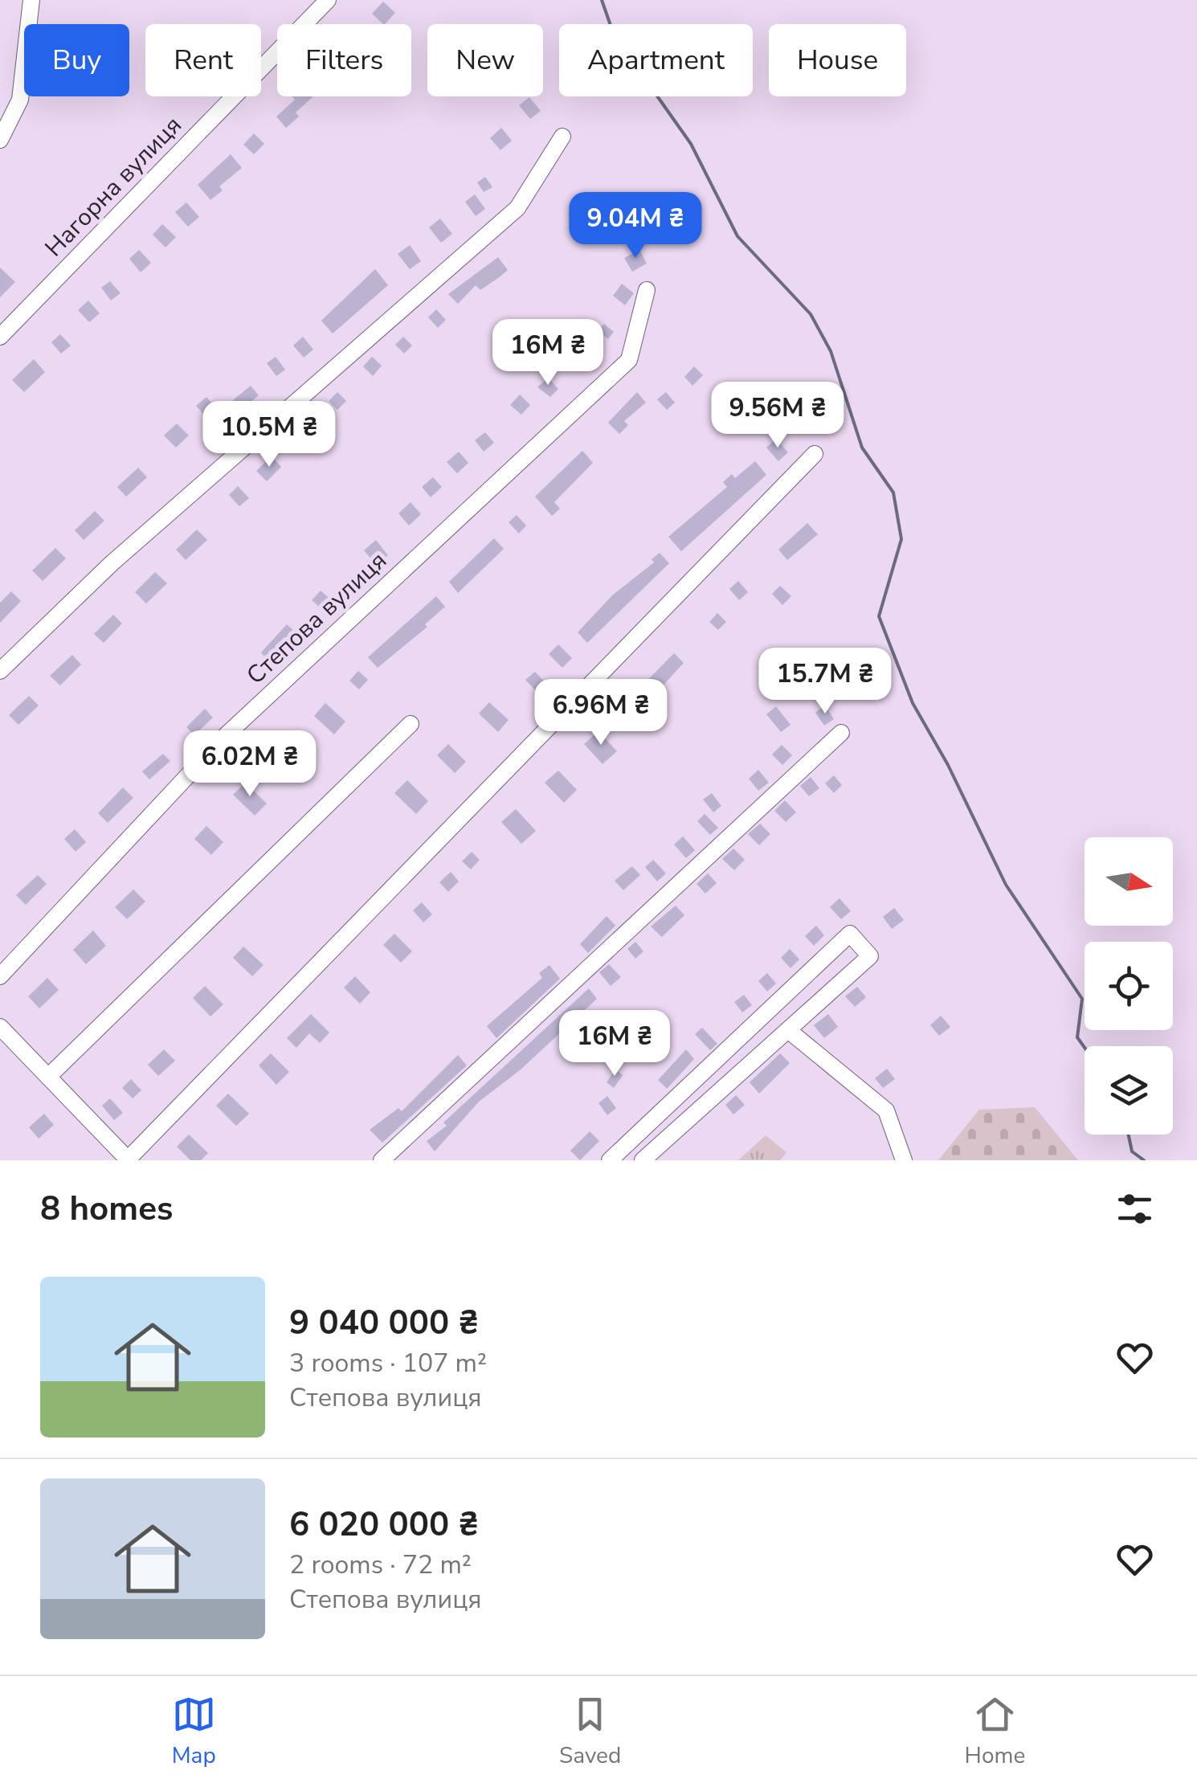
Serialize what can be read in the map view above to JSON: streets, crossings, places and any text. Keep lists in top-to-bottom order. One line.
{"streets":{"street":["Нагорна вулиця","Степова вулиця"]},"north":"right","page":{"chip":["Buy","Rent","Filters","New","Apartment","House"],"price":["9.04M ₴","16M ₴","9.56M ₴","10.5M ₴","15.7M ₴","6.96M ₴","6.02M ₴","16M ₴"],"heading":"8 homes","list":[{"name":"9 040 000 ₴","note":"3 rooms · 107 m² · Степова вулиця"},{"name":"6 020 000 ₴","note":"2 rooms · 72 m² · Степова вулиця"}],"tabs":["Map","Saved","Home"]}}
